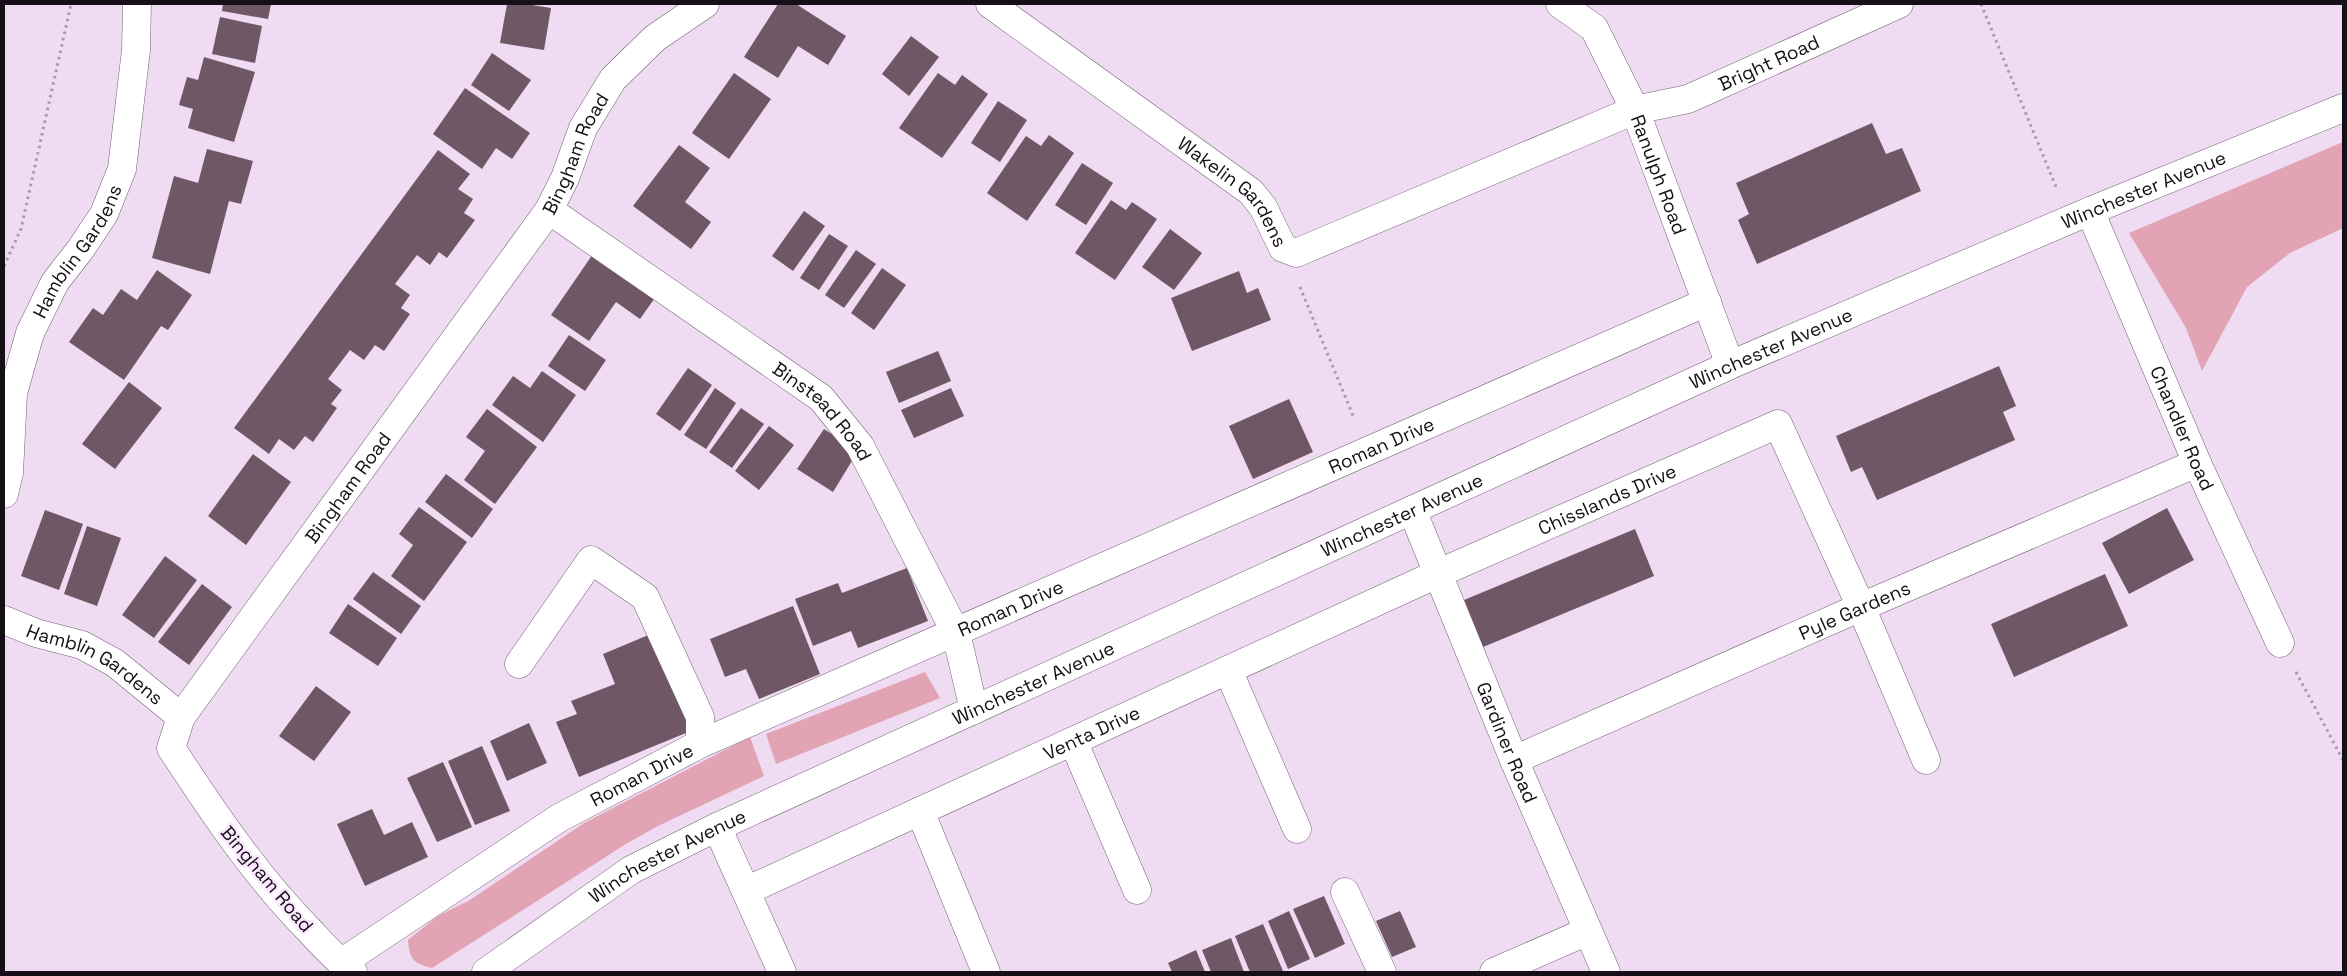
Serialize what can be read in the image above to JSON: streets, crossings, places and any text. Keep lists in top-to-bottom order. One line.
{"streets":{"street":["Bright Road","Bingham Road","Ranulph Road","Winchester Avenue","Wakelin Gardens","Hamblin Gardens","Binstead Road","Chandler Road","Roman Drive","Chisslands Drive","Pyle Gardens","Venta Drive","Gardiner Road"]},"crossings":[["Bright Road","Ranulph Road"],["Bright Road","Wakelin Gardens"],["Bingham Road","Hamblin Gardens"],["Bingham Road","Binstead Road"],["Bingham Road","Roman Drive"],["Ranulph Road","Winchester Avenue"],["Ranulph Road","Wakelin Gardens"],["Ranulph Road","Roman Drive"],["Winchester Avenue","Binstead Road"],["Winchester Avenue","Chandler Road"],["Winchester Avenue","Gardiner Road"],["Binstead Road","Roman Drive"],["Chandler Road","Pyle Gardens"],["Chisslands Drive","Pyle Gardens"],["Chisslands Drive","Venta Drive"],["Chisslands Drive","Gardiner Road"],["Pyle Gardens","Gardiner Road"],["Venta Drive","Gardiner Road"]]}
